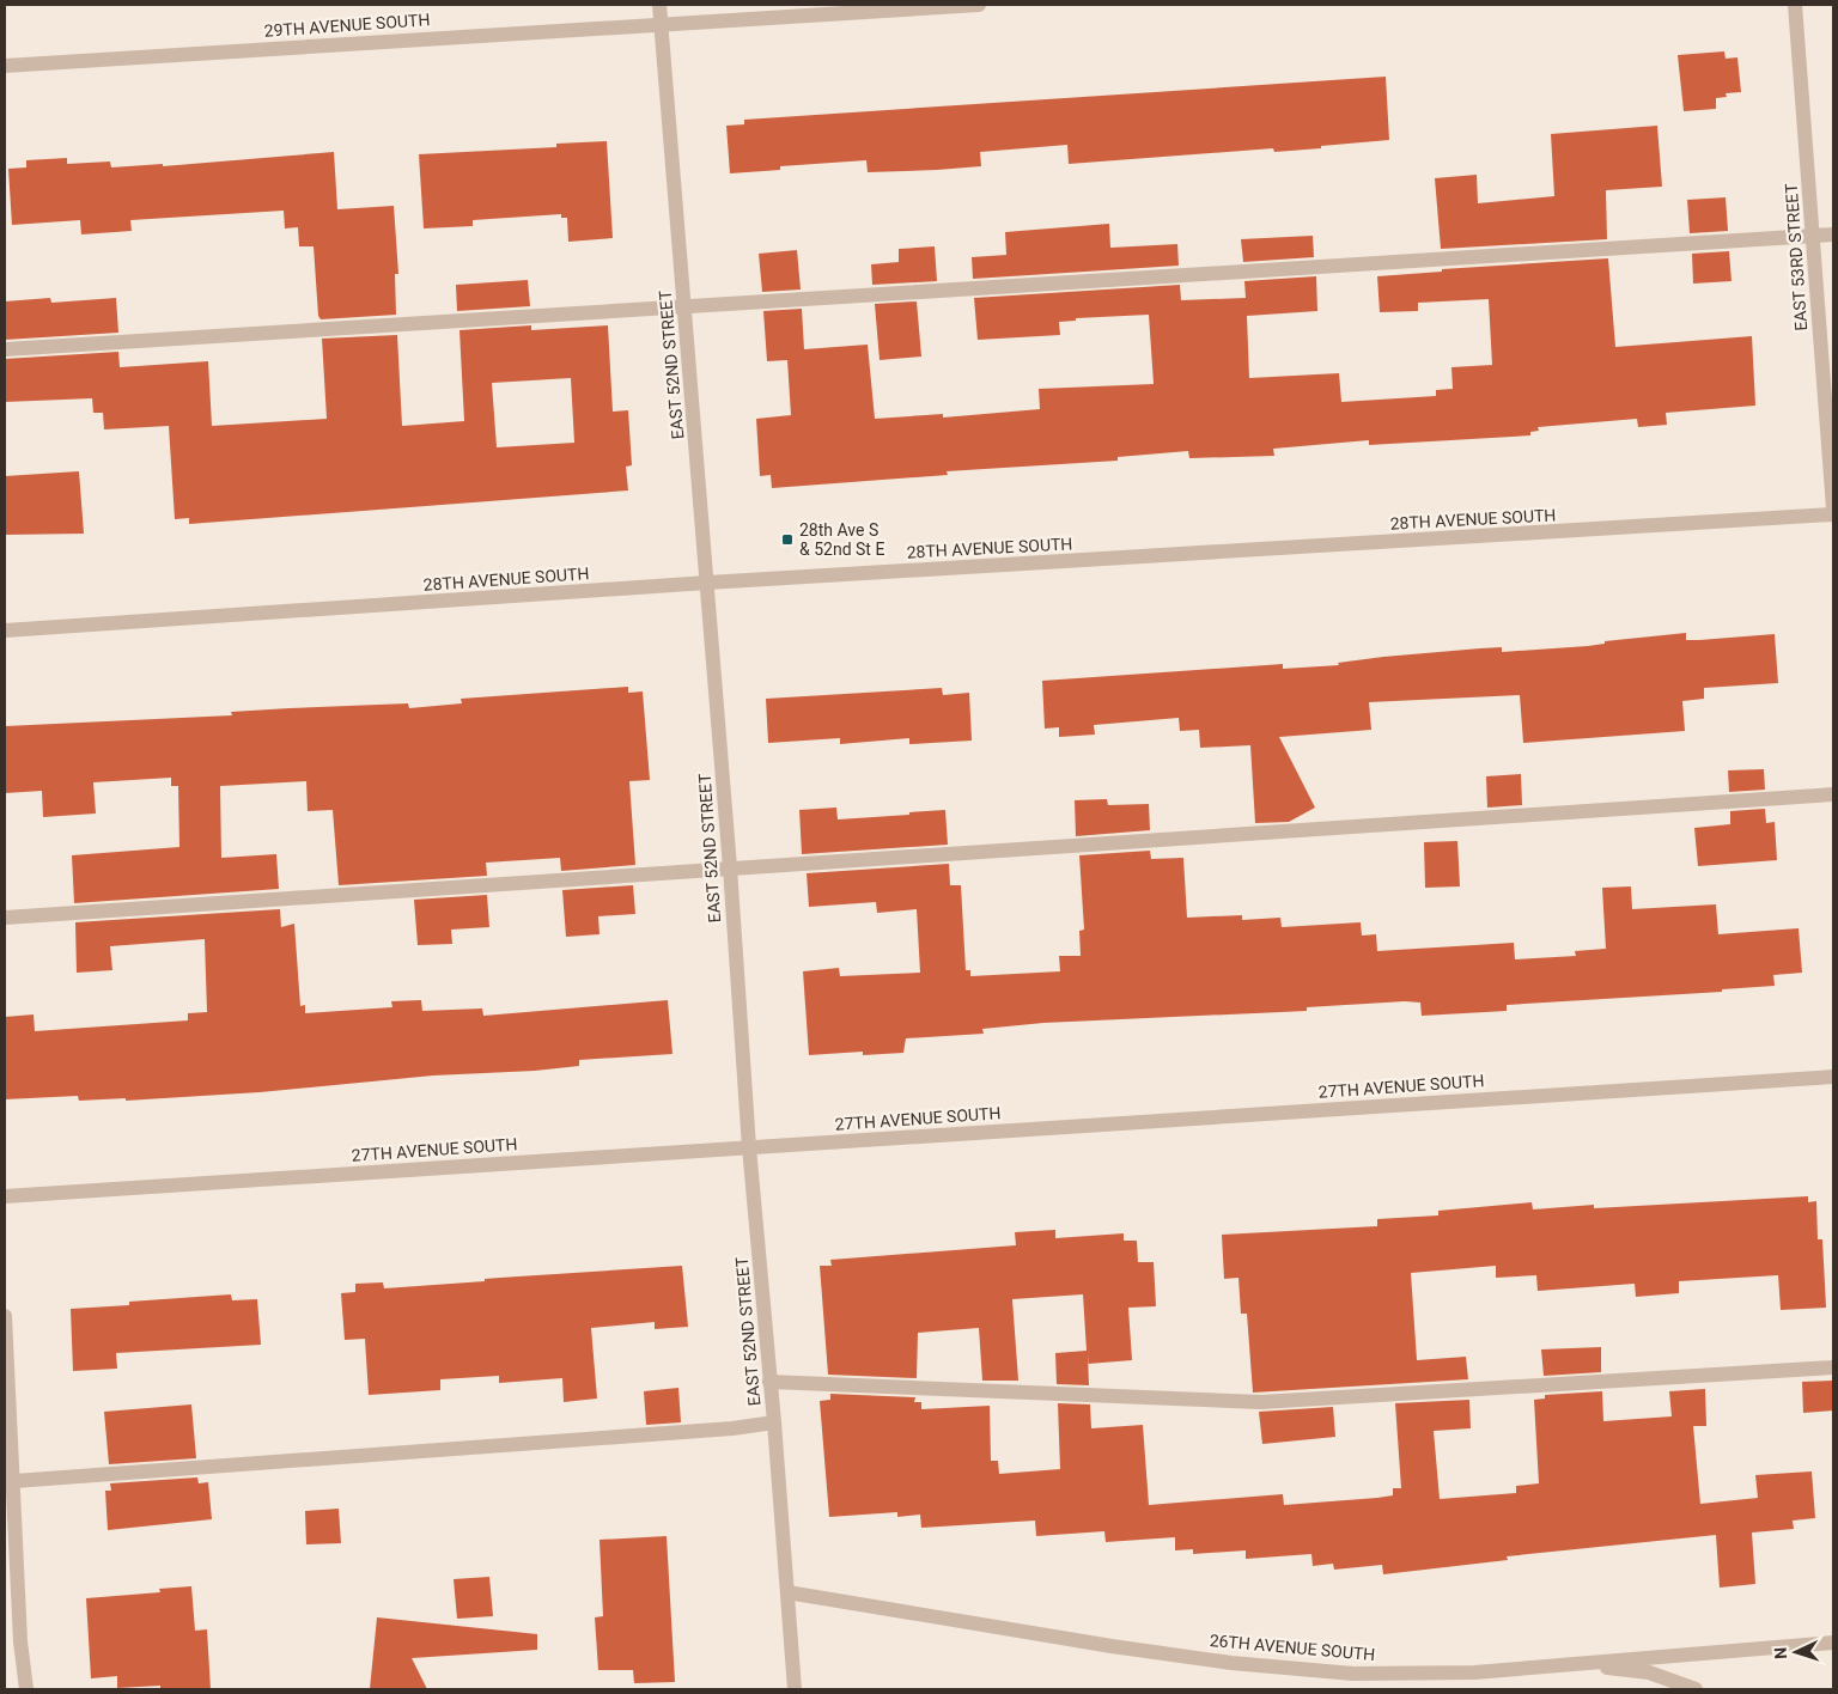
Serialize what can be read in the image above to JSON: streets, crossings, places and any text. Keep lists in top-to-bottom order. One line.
{"streets":{"street":["29TH AVENUE SOUTH","EAST 53RD STREET","EAST 52ND STREET","28TH AVENUE SOUTH","27TH AVENUE SOUTH","26TH AVENUE SOUTH"]},"crossings":[["29TH AVENUE SOUTH","EAST 52ND STREET"],["EAST 52ND STREET","28TH AVENUE SOUTH"],["EAST 52ND STREET","27TH AVENUE SOUTH"],["EAST 52ND STREET","26TH AVENUE SOUTH"]],"places":{"transit":["28th Ave S & 52nd St E"]},"north":"left"}
